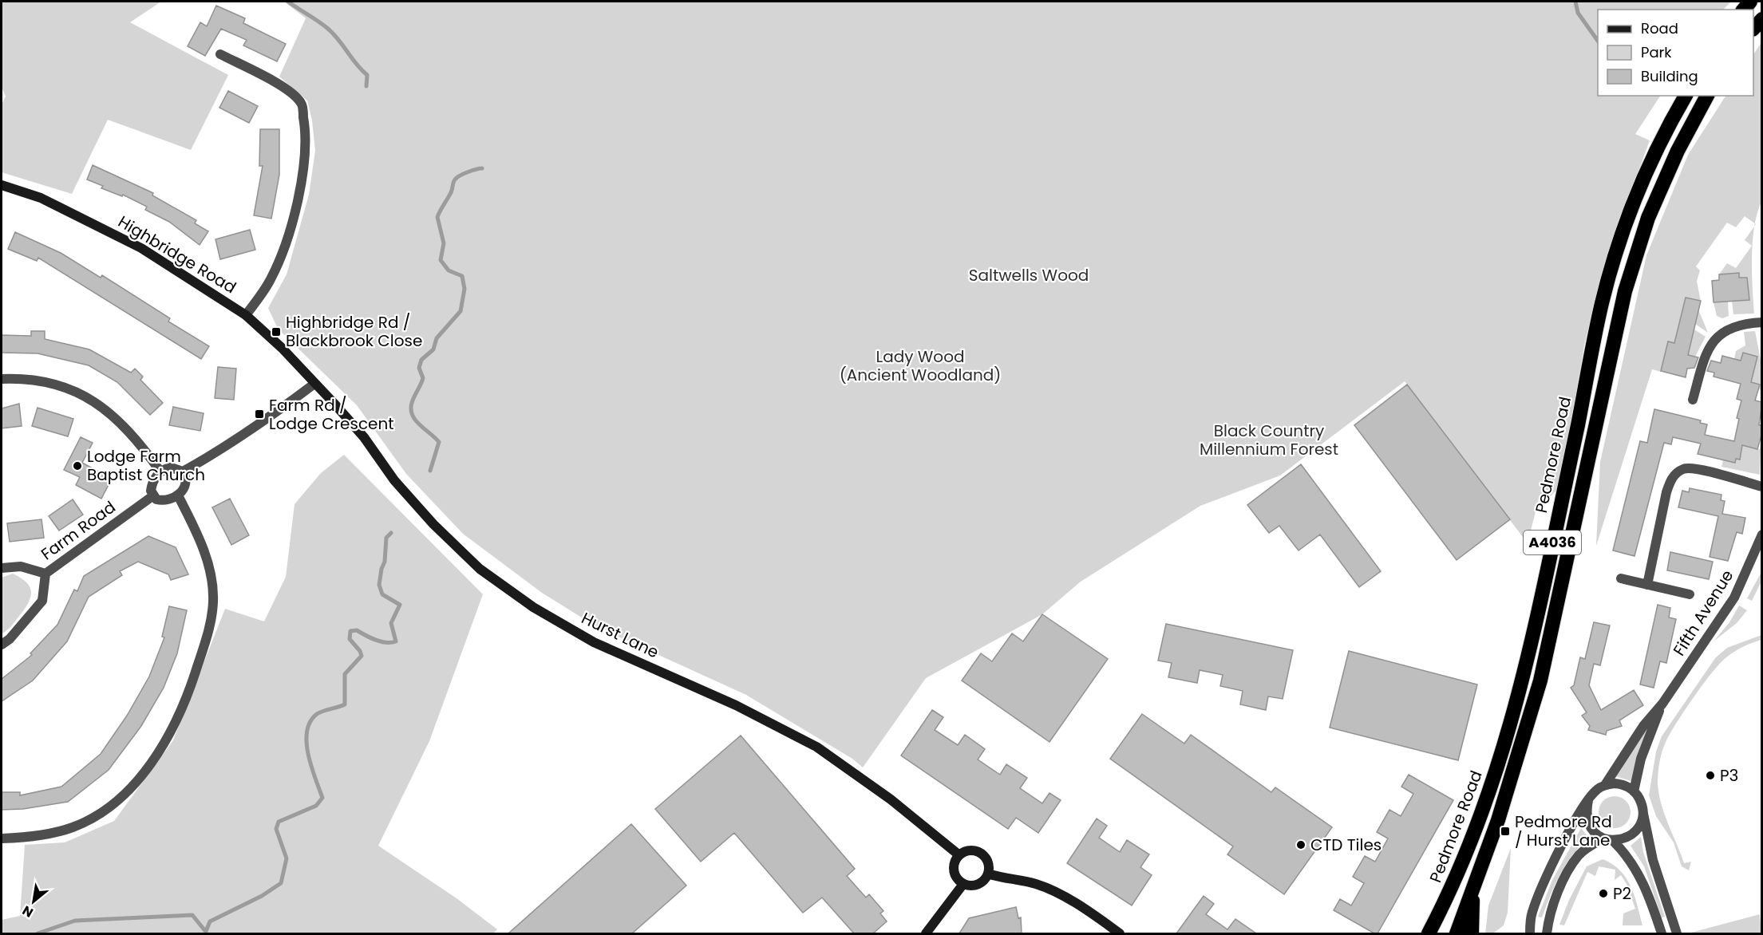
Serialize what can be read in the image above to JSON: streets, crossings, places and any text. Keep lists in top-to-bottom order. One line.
{"streets":{"highway":["Pedmore Road","A4036"],"street":["Highbridge Road","Farm Road","Fifth Avenue","Hurst Lane"]},"crossings":[["Highbridge Road","Hurst Lane"]],"parks":["Saltwells Wood","Lady Wood (Ancient Woodland)","Black Country Millennium Forest"],"places":{"transit":["Highbridge Rd / Blackbrook Close","Farm Rd / Lodge Crescent","Pedmore Rd / Hurst Lane"],"other":["Lodge Farm Baptist Church","P3","CTD Tiles","P2"]},"legend":["Road","Park","Building"],"north":"bottom left"}
